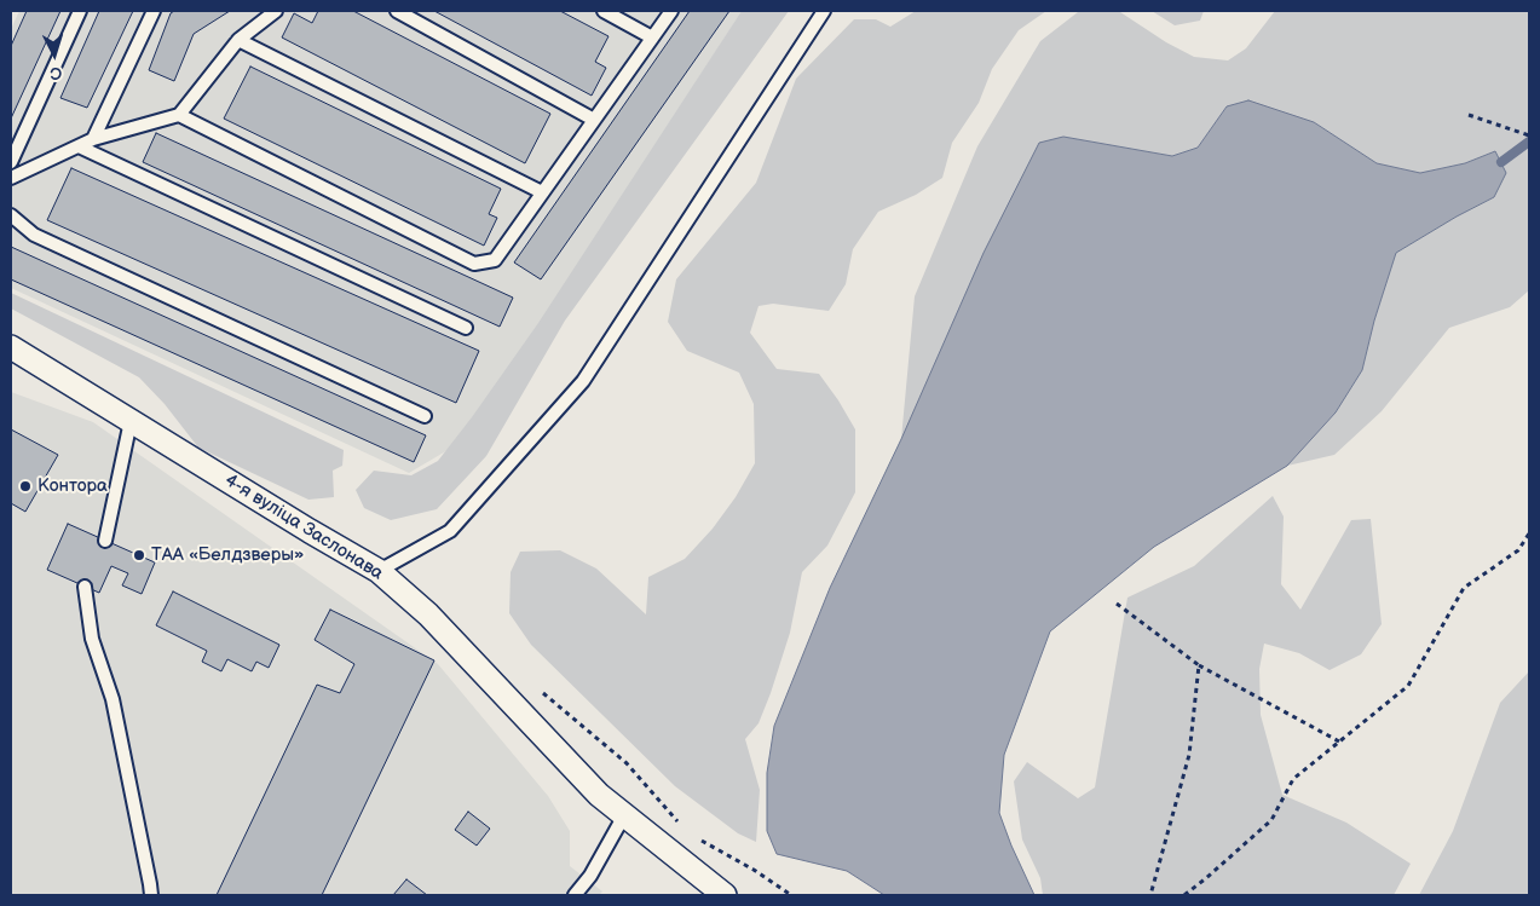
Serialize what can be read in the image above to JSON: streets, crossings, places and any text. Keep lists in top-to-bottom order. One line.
{"streets":{"street":["4-я вуліца Заслонава"]},"places":["Контора","ТАА «Белдзверы»"],"north":"bottom"}
